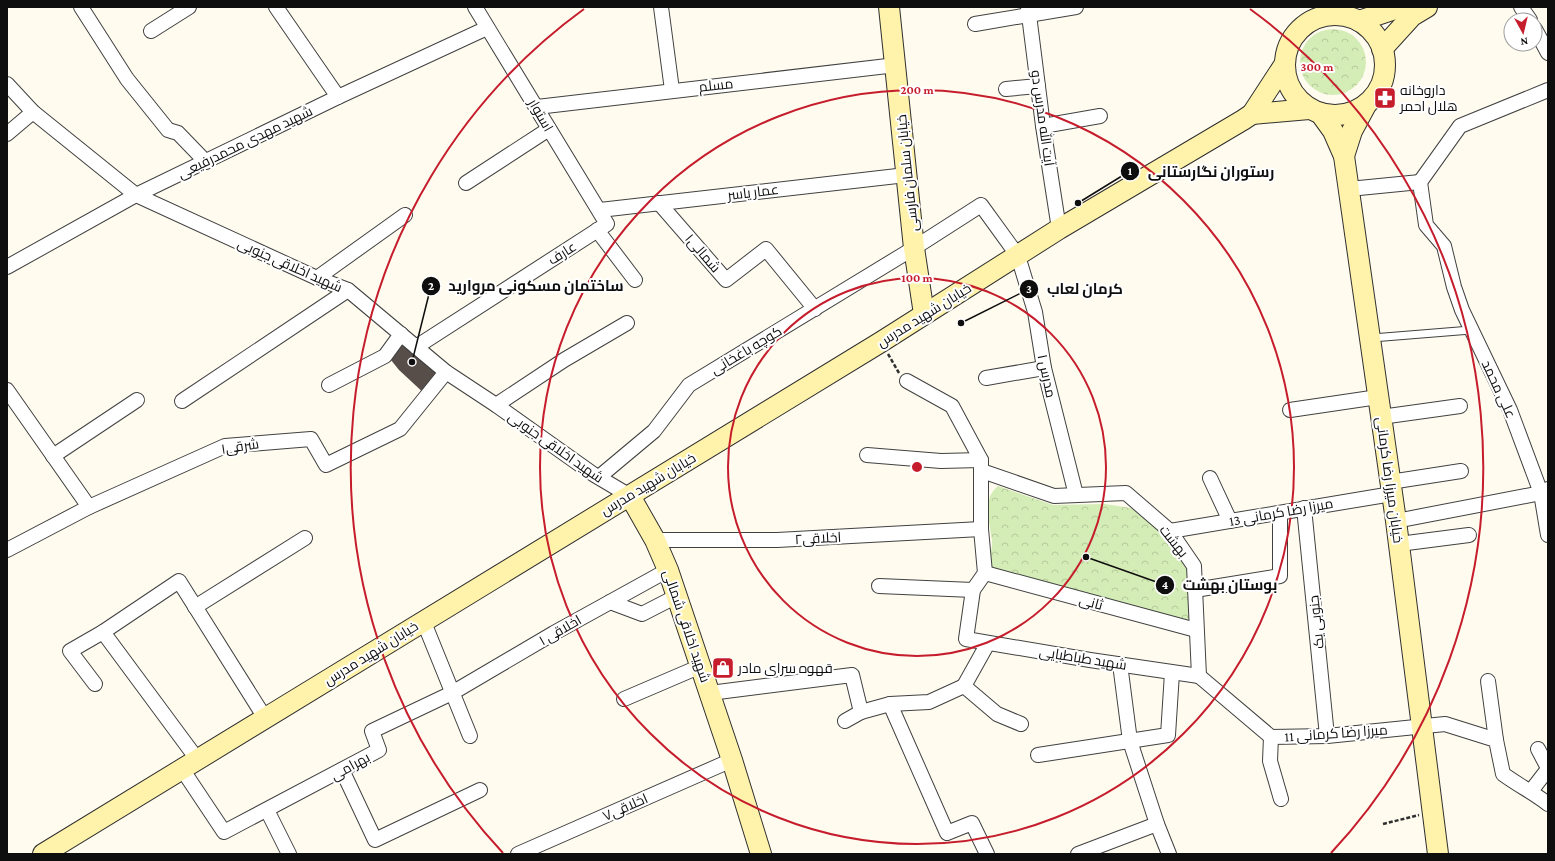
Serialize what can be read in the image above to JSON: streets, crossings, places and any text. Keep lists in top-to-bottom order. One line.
{"streets":{"main road":["خیابان سلمان فارسی","خیابان شهید مدرس","خیابان میرزا رضا کرمانی","شهید اخلاقی شمالی"],"street":["مسلم","استوار","آیت الله مدرس دو","شهید مهدی محمدرفیعی","عمار یاسر","عارف","شمالی۱","شهید اخلاقی جنوبی","کوچه باغخانی","مدرس ۱","علی محمد","شرقی۱","میرزا رضا کرمانی 13","اخلاقی۲","بهشت","ثانی","جنوبی یک","اخلاقی ۱","شهید طباطبایی","میرزا رضا کرمانی 11","بهرامی","اخلاقی۷"]},"crossings":[["مسلم","استوار"],["مسلم","خیابان سلمان فارسی"],["استوار","شهید مهدی محمدرفیعی"],["استوار","عمار یاسر"],["استوار","عارف"],["آیت الله مدرس دو","خیابان شهید مدرس"],["شهید مهدی محمدرفیعی","شهید اخلاقی جنوبی"],["خیابان سلمان فارسی","عمار یاسر"],["خیابان سلمان فارسی","خیابان شهید مدرس"],["خیابان سلمان فارسی","کوچه باغخانی"],["خیابان سلمان فارسی","مدرس ۱"],["عمار یاسر","شمالی۱"],["عارف","شهید اخلاقی جنوبی"],["شمالی۱","کوچه باغخانی"],["شهید اخلاقی جنوبی","خیابان شهید مدرس"],["شهید اخلاقی جنوبی","کوچه باغخانی"],["شهید اخلاقی جنوبی","شرقی۱"],["شهید اخلاقی جنوبی","شهید اخلاقی شمالی"],["خیابان شهید مدرس","مدرس ۱"],["خیابان شهید مدرس","خیابان میرزا رضا کرمانی"],["خیابان شهید مدرس","شهید اخلاقی شمالی"],["خیابان شهید مدرس","بهرامی"],["کوچه باغخانی","مدرس ۱"],["مدرس ۱","بهشت"],["خیابان میرزا رضا کرمانی","میرزا رضا کرمانی 13"],["خیابان میرزا رضا کرمانی","میرزا رضا کرمانی 11"],["میرزا رضا کرمانی 13","بهشت"],["میرزا رضا کرمانی 13","جنوبی یک"],["اخلاقی۲","شهید اخلاقی شمالی"],["بهشت","ثانی"],["بهشت","شهید طباطبایی"],["بهشت","میرزا رضا کرمانی 11"],["جنوبی یک","میرزا رضا کرمانی 11"],["شهید اخلاقی شمالی","اخلاقی ۱"],["شهید اخلاقی شمالی","اخلاقی۷"],["اخلاقی ۱","بهرامی"],["شهید طباطبایی","میرزا رضا کرمانی 11"]],"places":{"pharmacy":["داروخانه هلال احمر"],"other":["رستوران نگارستانی","کرمان لعاب","ساختمان مسکونی مروارید","بوستان بهشت"],"shop":["قهوه سرای مادر"]},"north":"bottom","rings":["300 m","200 m","100 m"]}
